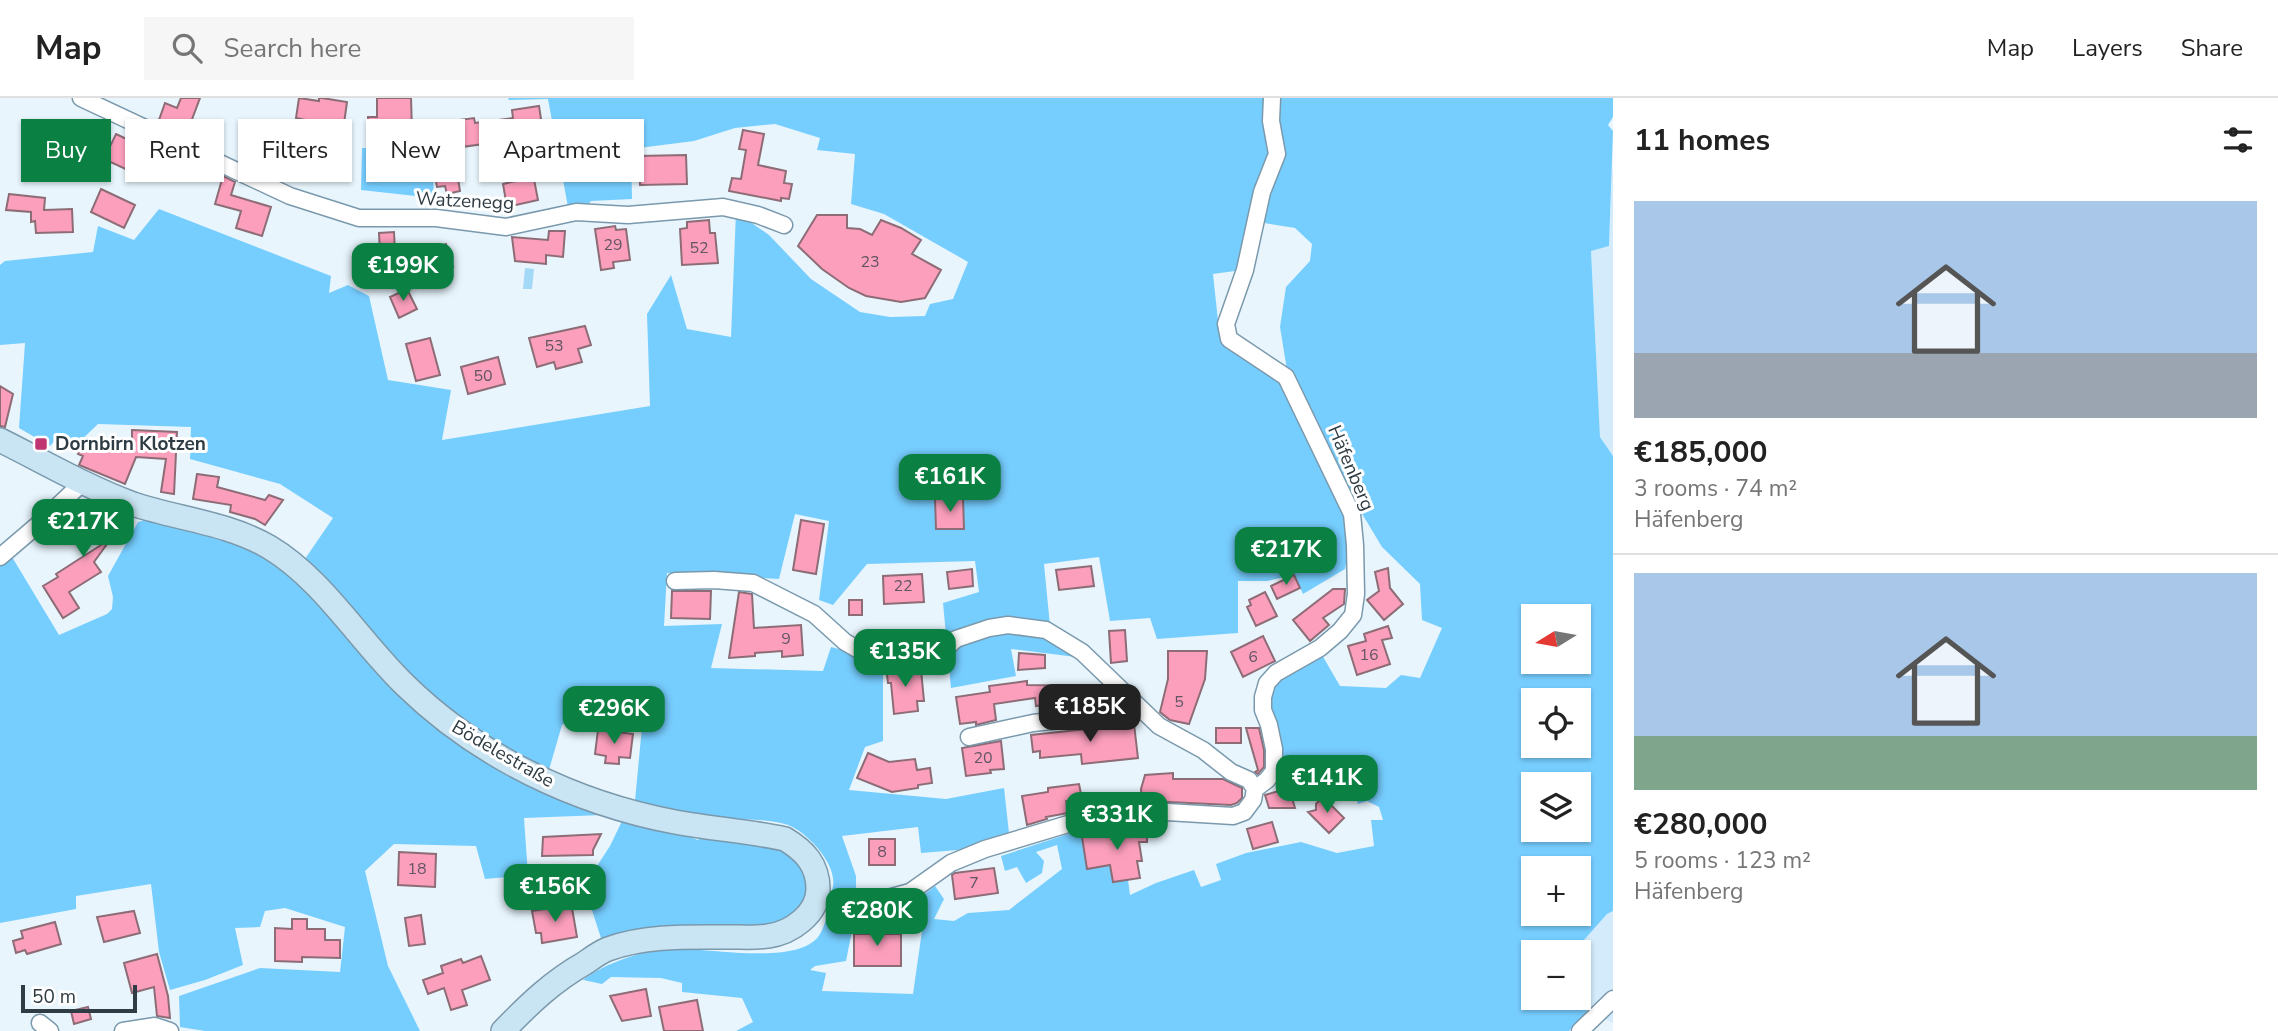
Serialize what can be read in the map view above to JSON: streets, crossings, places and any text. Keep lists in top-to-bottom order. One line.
{"streets":{"main road":["Bödelestraße"],"street":["Watzenegg","Häfenberg"]},"crossings":[["Häfenberg","Bödelestraße"]],"places":{"transit":["Dornbirn Klotzen"]},"house_numbers":["29","52","23","53","50","22","9","16","6","5","20","8","18","7"],"scale_bar":"50 m","north":"left","page":{"header":"Map","search":"Search here","nav":["Map","Layers","Share"],"heading":"11 homes","chip":["Buy","Rent","Filters","New","Apartment"],"list":[{"name":"€185,000","note":"3 rooms · 74 m² · Häfenberg"},{"name":"€280,000","note":"5 rooms · 123 m² · Häfenberg"}],"price":["€199K","€161K","€217K","€217K","€135K","€185K","€296K","€141K","€331K","€156K","€280K"],"map_buttons":["+","−"],"scale":"50 m"}}
